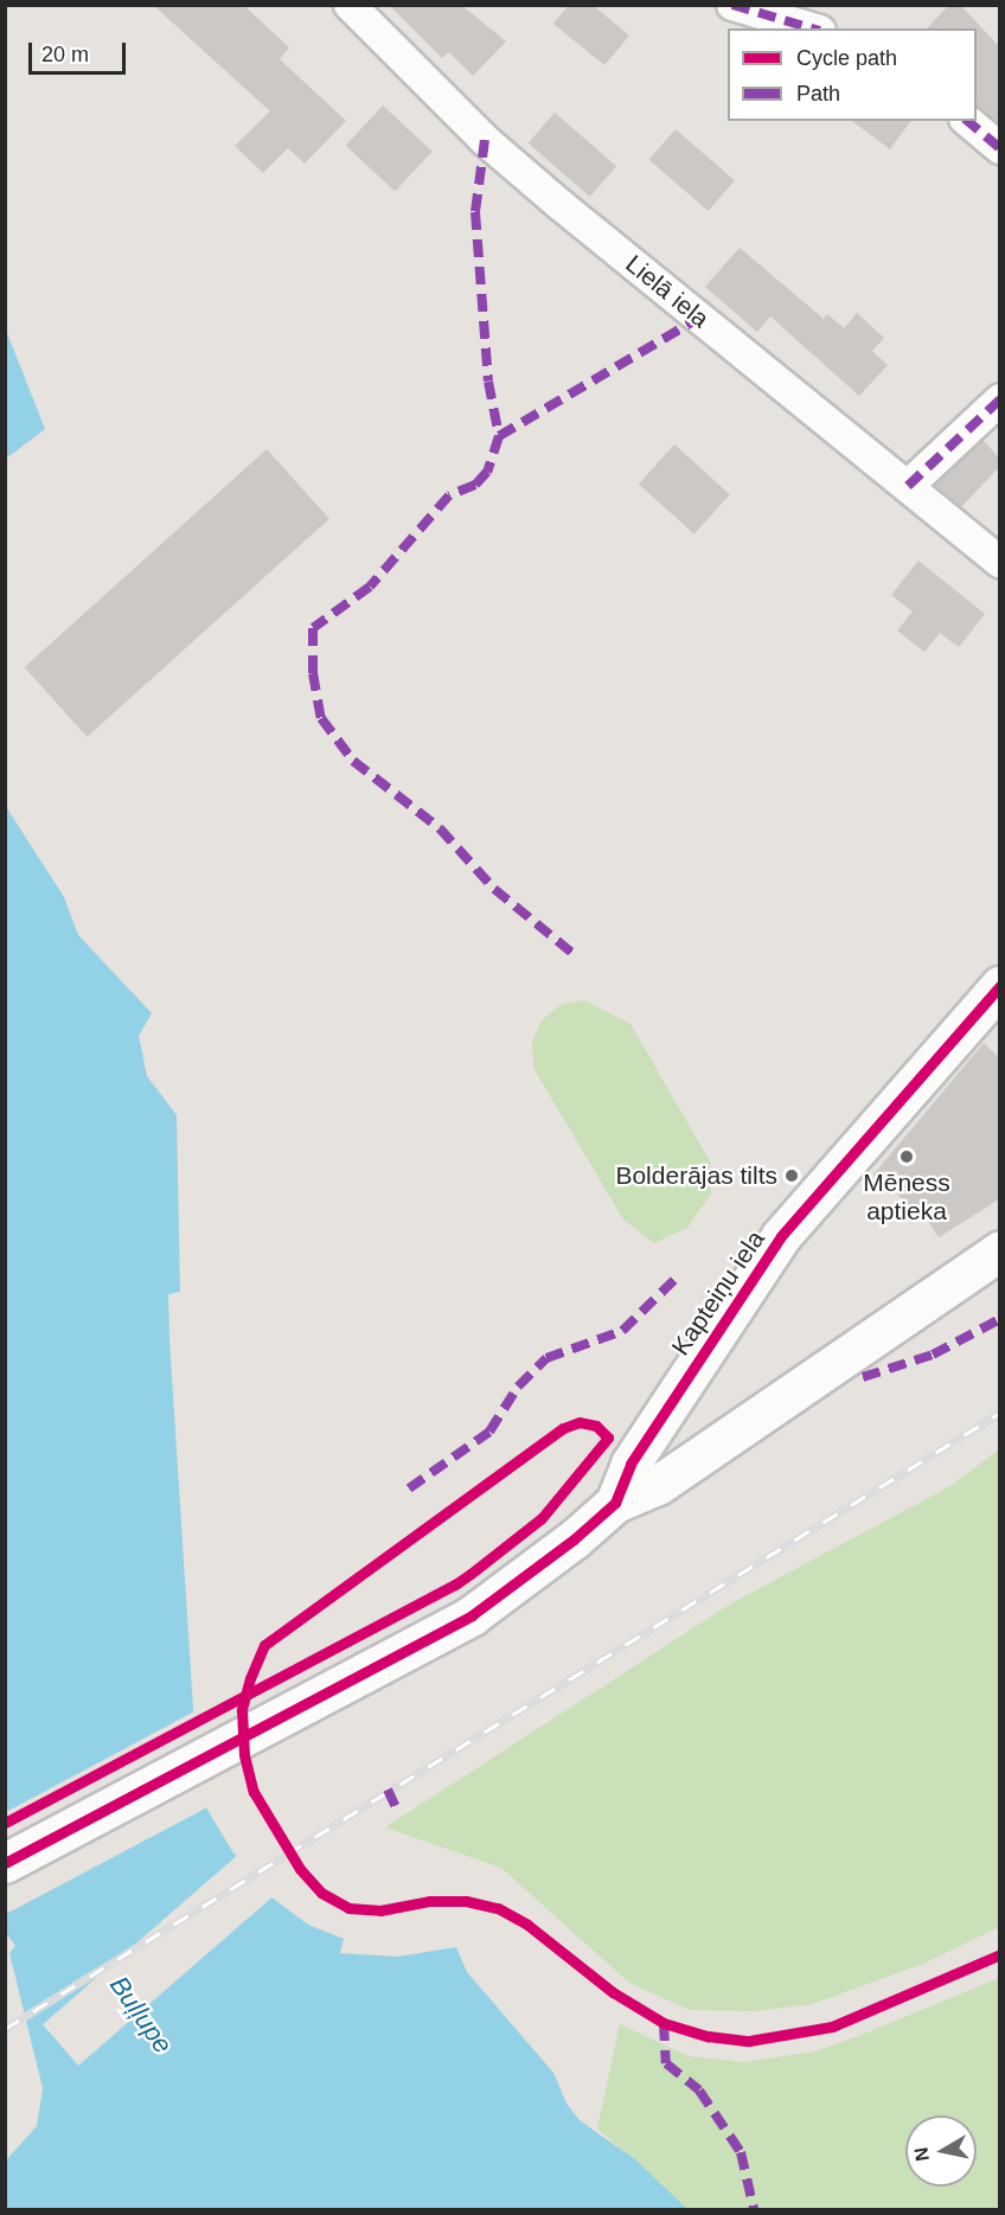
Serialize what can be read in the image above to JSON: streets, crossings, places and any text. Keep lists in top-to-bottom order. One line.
{"streets":{"street":["Lielā iela","Kapteiņu iela"]},"water":["Buļļupe"],"places":["Mēness aptieka","Bolderājas tilts"],"legend":["Cycle path","Path"],"scale_bar":"20 m","north":"left"}
